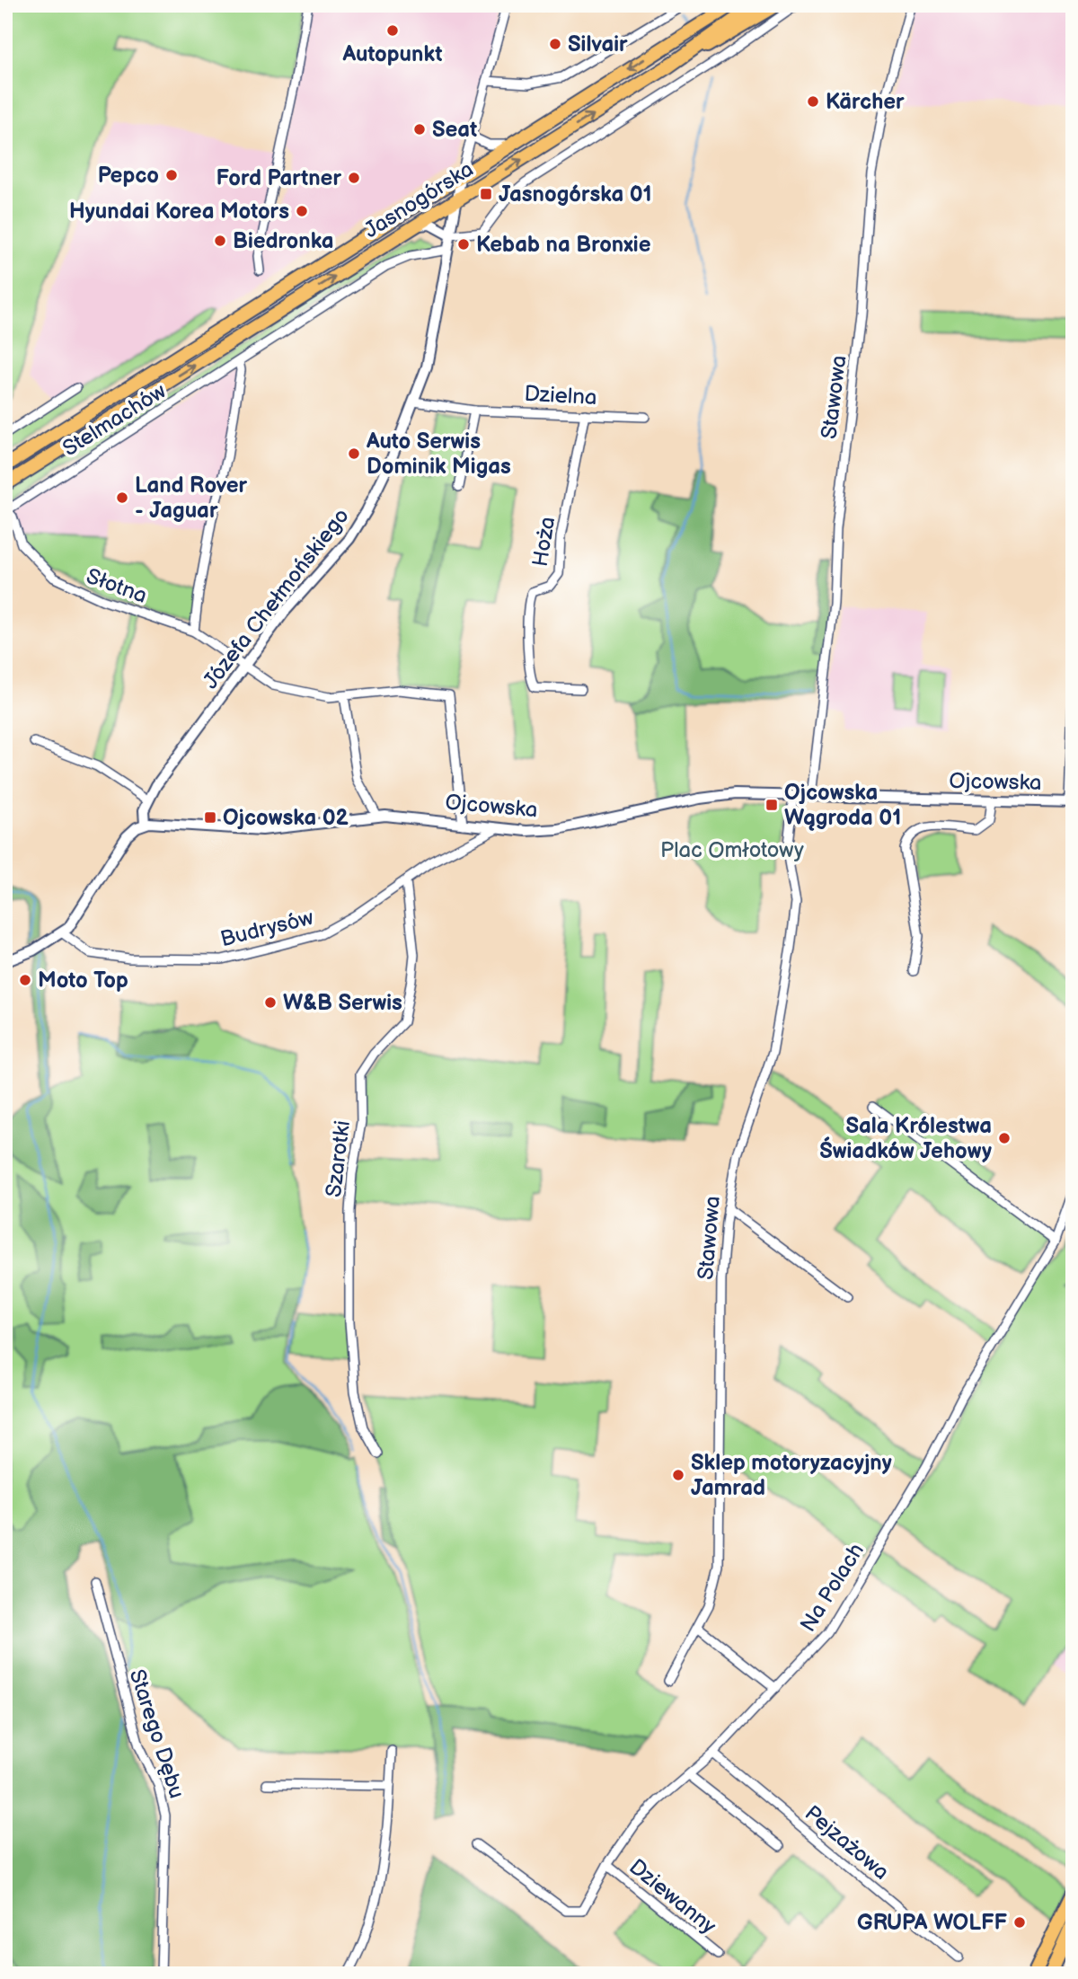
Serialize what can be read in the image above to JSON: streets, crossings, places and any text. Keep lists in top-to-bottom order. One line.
{"streets":{"main road":["Jasnogórska"],"street":["Dzielna","Stawowa","Stelmachów","Hoża","Słotna","Józefa Chełmońskiego","Ojcowska","Budrysów","Szarotki","Na Polach","Starego Dębu","Pejzażowa","Dziewanny"]},"crossings":[["Jasnogórska","Józefa Chełmońskiego"],["Dzielna","Hoża"],["Dzielna","Józefa Chełmońskiego"],["Stawowa","Ojcowska"],["Stelmachów","Słotna"],["Stelmachów","Józefa Chełmońskiego"],["Słotna","Józefa Chełmońskiego"],["Słotna","Ojcowska"],["Ojcowska","Budrysów"],["Budrysów","Szarotki"],["Na Polach","Pejzażowa"],["Na Polach","Dziewanny"]],"parks":["Plac Omłotowy"],"places":{"other":["Autopunkt","Silvair","Kärcher","Seat","Pepco","Ford Partner","Hyundai Korea Motors","Biedronka","Kebab na Bronxie","Auto Serwis Dominik Migas","Land Rover - Jaguar","Moto Top","W&B Serwis","Sala Królestwa Świadków Jehowy","Sklep motoryzacyjny Jamrad","GRUPA WOLFF"],"transit":["Jasnogórska 01","Ojcowska Wągroda 01","Ojcowska 02"]}}
